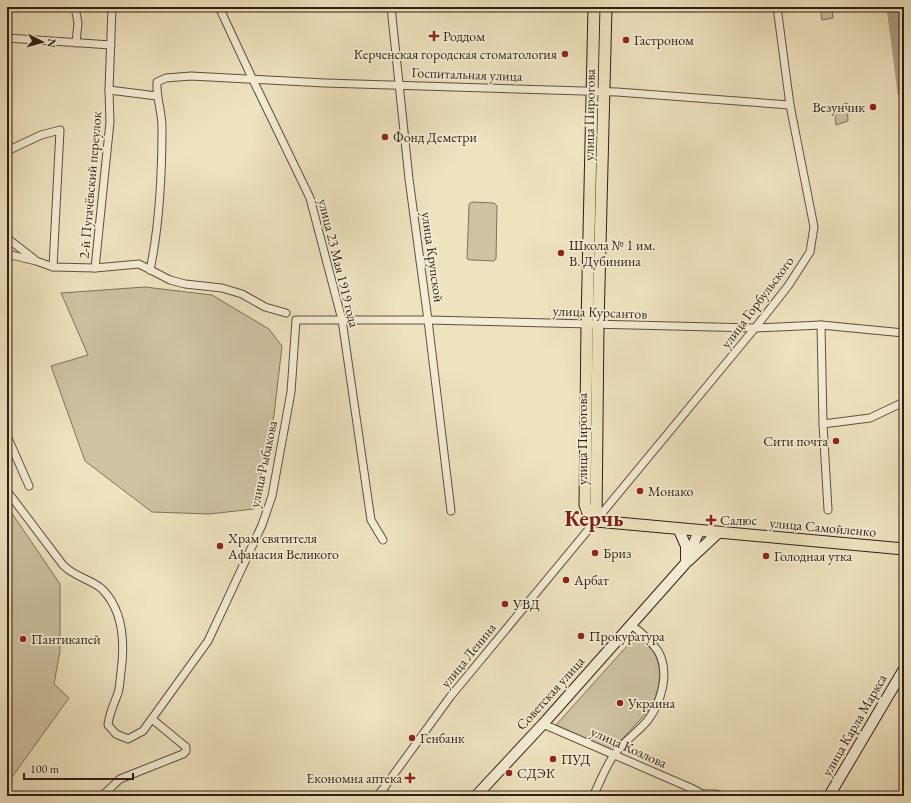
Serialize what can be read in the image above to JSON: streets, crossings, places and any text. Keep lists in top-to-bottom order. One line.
{"streets":{"main road":["улица Пирогова","улица Самойленко","Советская улица","улица Карла Маркса"],"street":["Госпитальная улица","2-й Пугачёвский переулок","улица Крупской","улица 23 Мая 1919 года","улица Горбульского","улица Курсантов","улица Рыбакова","улица Ленина","улица Козлова"]},"crossings":[["Госпитальная улица","улица Пирогова"],["Госпитальная улица","улица Крупской"],["Госпитальная улица","улица 23 Мая 1919 года"],["Госпитальная улица","улица Горбульского"],["улица Пирогова","улица Горбульского"],["улица Пирогова","улица Курсантов"],["улица Пирогова","улица Самойленко"],["улица Пирогова","улица Ленина"],["улица Крупской","улица Курсантов"],["улица 23 Мая 1919 года","улица Курсантов"],["улица Горбульского","улица Курсантов"],["улица Горбульского","улица Самойленко"],["улица Горбульского","улица Ленина"],["улица Курсантов","улица Рыбакова"],["улица Самойленко","улица Ленина"],["улица Самойленко","Советская улица"],["Советская улица","улица Козлова"]],"districts":["Керчь"],"places":{"health":["Роддом","Салюс","Економна аптека"],"other":["Гастроном","Керченская городская стоматология","Везунчик","Фонд Деметри","Школа № 1 им. В. Дубинина","Сити почта","Монако","Храм святителя Афанасия Великого","Бриз","Голодная утка","Арбат","УВД","Прокуратура","Пантикапей","Украина","Генбанк","ПУД","СДЭК"]},"scale_bar":"100 m","north":"right"}
